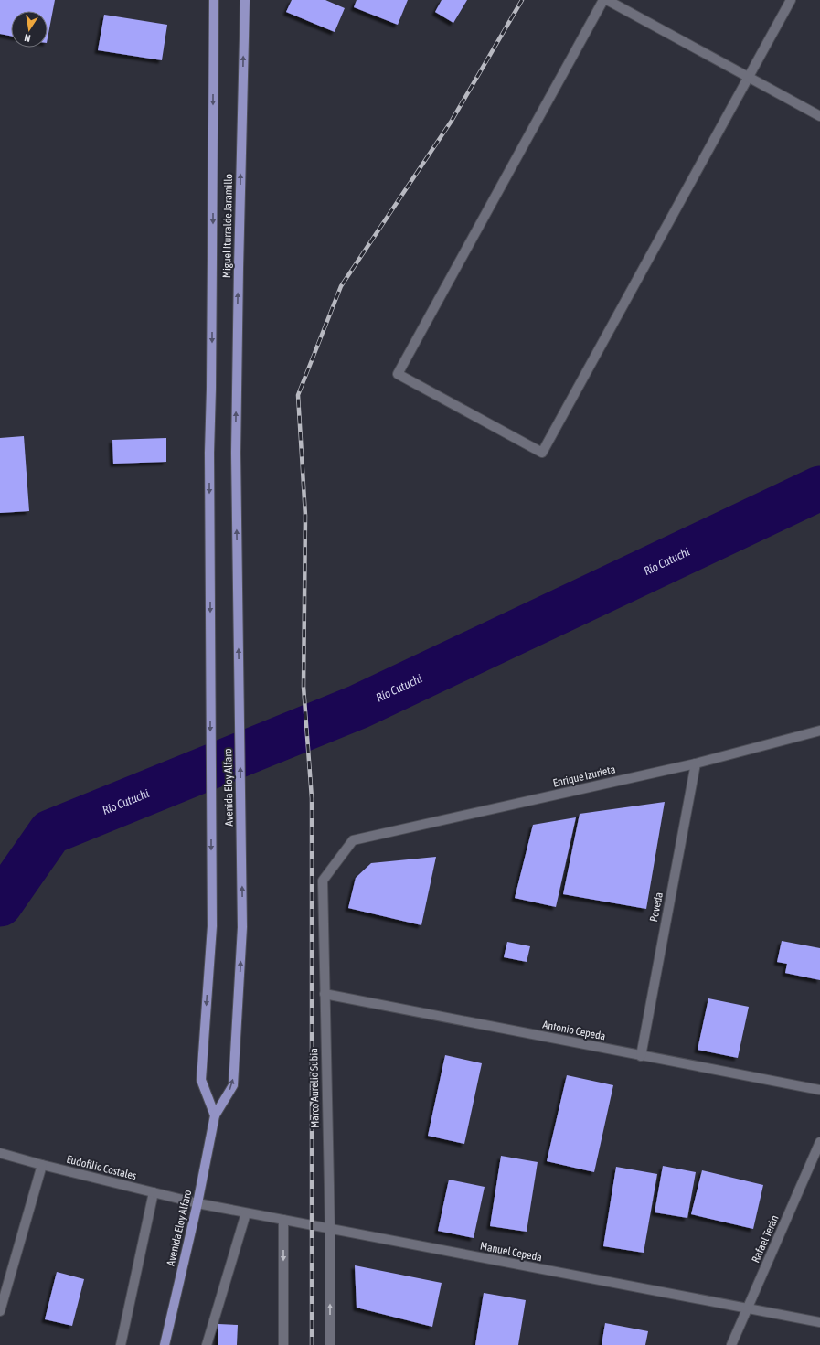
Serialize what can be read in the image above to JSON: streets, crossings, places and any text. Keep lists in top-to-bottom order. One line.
{"streets":{"main road":["Miguel Iturralde Jaramillo","Avenida Eloy Alfaro"],"street":["Enrique Izurieta","Poveda","Antonio Cepeda","Marco Aurelio Subia","Eudofilio Costales","Rafael Terán","Manuel Cepeda"]},"crossings":[["Miguel Iturralde Jaramillo","Avenida Eloy Alfaro"],["Enrique Izurieta","Poveda"],["Enrique Izurieta","Marco Aurelio Subia"],["Avenida Eloy Alfaro","Eudofilio Costales"],["Avenida Eloy Alfaro","Manuel Cepeda"],["Poveda","Antonio Cepeda"],["Antonio Cepeda","Marco Aurelio Subia"],["Marco Aurelio Subia","Manuel Cepeda"],["Eudofilio Costales","Manuel Cepeda"],["Rafael Terán","Manuel Cepeda"]],"water":["Río Cutuchi"],"north":"bottom"}
